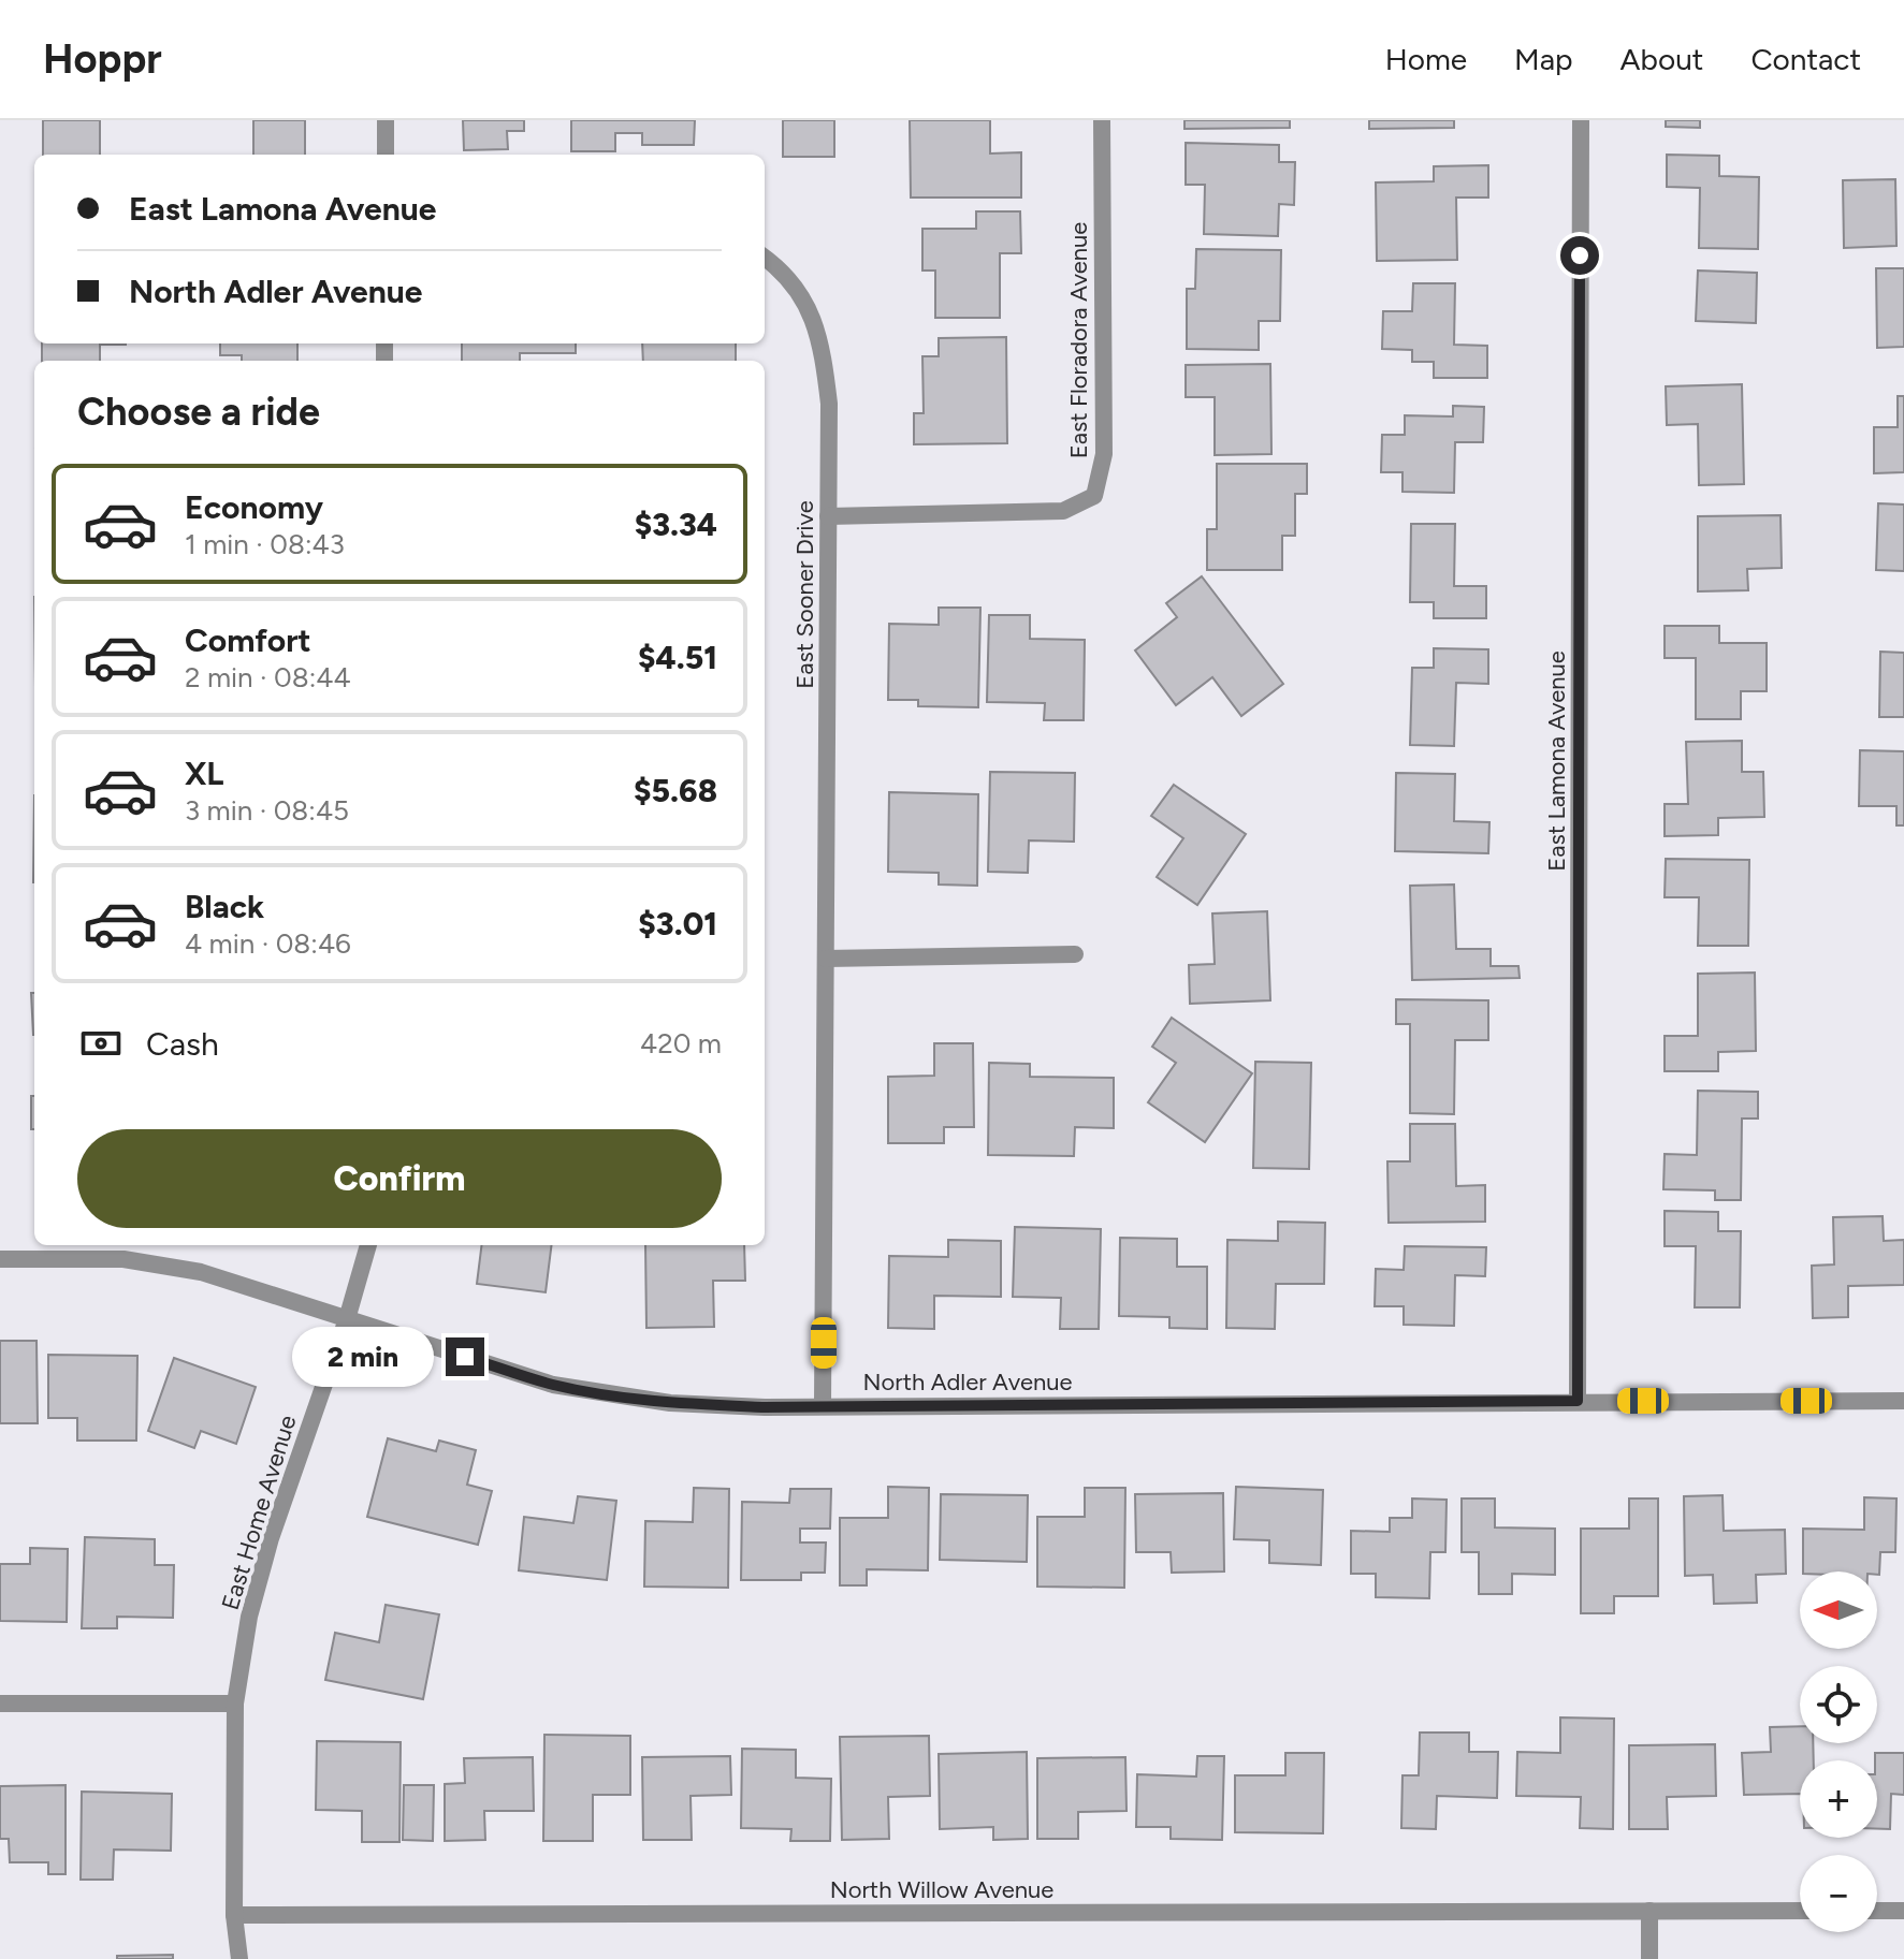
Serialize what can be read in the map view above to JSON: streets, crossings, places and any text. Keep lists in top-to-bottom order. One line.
{"streets":{"street":["East Floradora Avenue","East Sooner Drive","East Lamona Avenue","North Adler Avenue","East Home Avenue","North Willow Avenue"]},"crossings":[["East Floradora Avenue","East Sooner Drive"],["East Sooner Drive","North Adler Avenue"],["East Lamona Avenue","North Adler Avenue"],["North Adler Avenue","East Home Avenue"],["East Home Avenue","North Willow Avenue"]],"north":"left","page":{"header":"Hoppr","nav":["Home","Map","About","Contact"],"banner":["East Lamona Avenue","North Adler Avenue"],"heading":"Choose a ride","list":[{"name":"Economy","note":"1 min · 08:43","value":"$3.34"},{"name":"Comfort","note":"2 min · 08:44","value":"$4.51"},{"name":"XL","note":"3 min · 08:45","value":"$5.68"},{"name":"Black","note":"4 min · 08:46","value":"$3.01"}],"pay":["Cash","420 m"],"buttons":"Confirm","bubble":"2 min","map_buttons":["+","−"]}}
